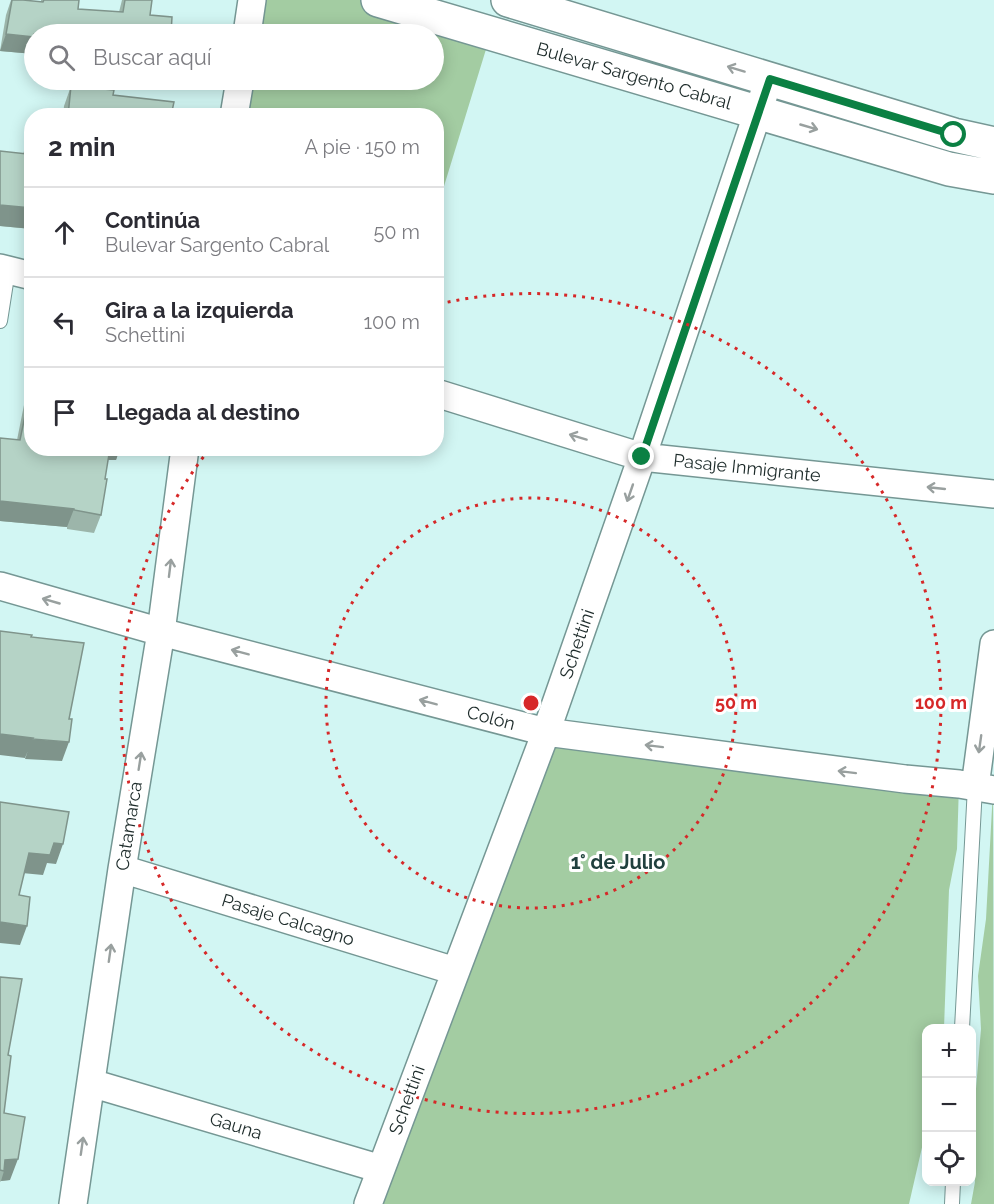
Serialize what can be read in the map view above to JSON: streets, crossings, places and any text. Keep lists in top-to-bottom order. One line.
{"streets":{"main road":["Bulevar Sargento Cabral"],"street":["Pasaje Inmigrante","Schettini","Colón","Catamarca","Pasaje Calcagno","Gauna"]},"crossings":[["Bulevar Sargento Cabral","Schettini"],["Pasaje Inmigrante","Schettini"],["Schettini","Colón"],["Schettini","Pasaje Calcagno"],["Schettini","Gauna"],["Colón","Catamarca"],["Catamarca","Pasaje Calcagno"],["Catamarca","Gauna"]],"one_way":["Pasaje Inmigrante","Colón","Catamarca"],"districts":["1° de Julio"],"page":{"search":"Buscar aquí","heading":["2 min","A pie · 150 m"],"list":[["Continúa","Bulevar Sargento Cabral","50 m"],["Gira a la izquierda","Schettini","100 m"],"Llegada al destino"],"map_buttons":["+","−"]},"rings":["50 m","100 m"]}
